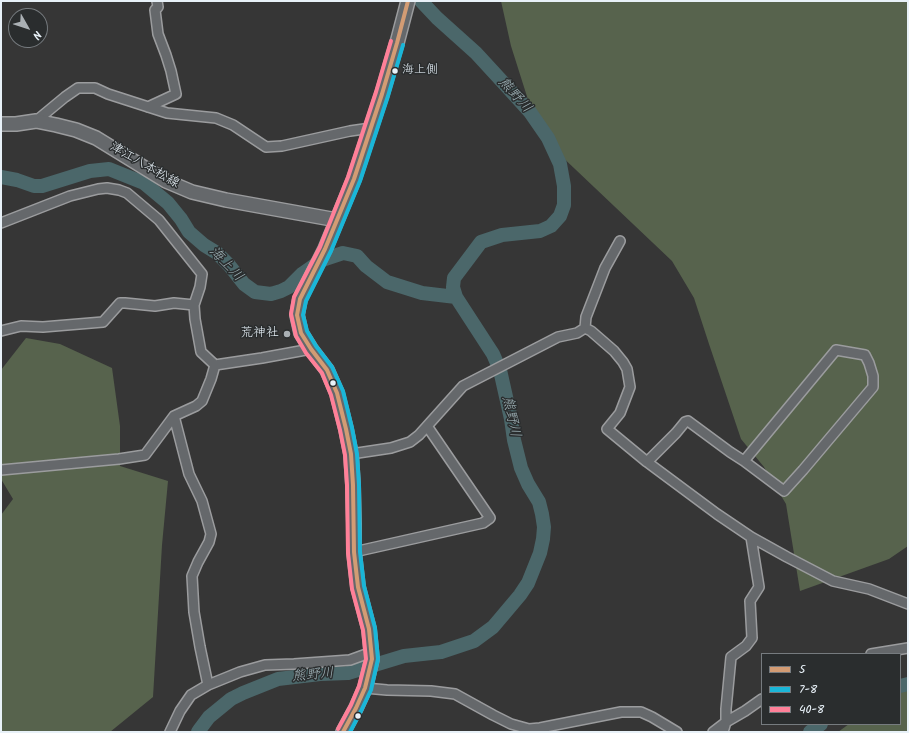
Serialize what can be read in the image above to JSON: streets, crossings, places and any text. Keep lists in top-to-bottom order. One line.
{"streets":{"main road":["津江八本松線"]},"water":["熊野川","海上川"],"places":["海上側","荒神社"],"lines":["transit line 5","transit line 40-8","transit line 7-8"],"legend":["5","7-8","40-8"],"north":"bottom right"}
